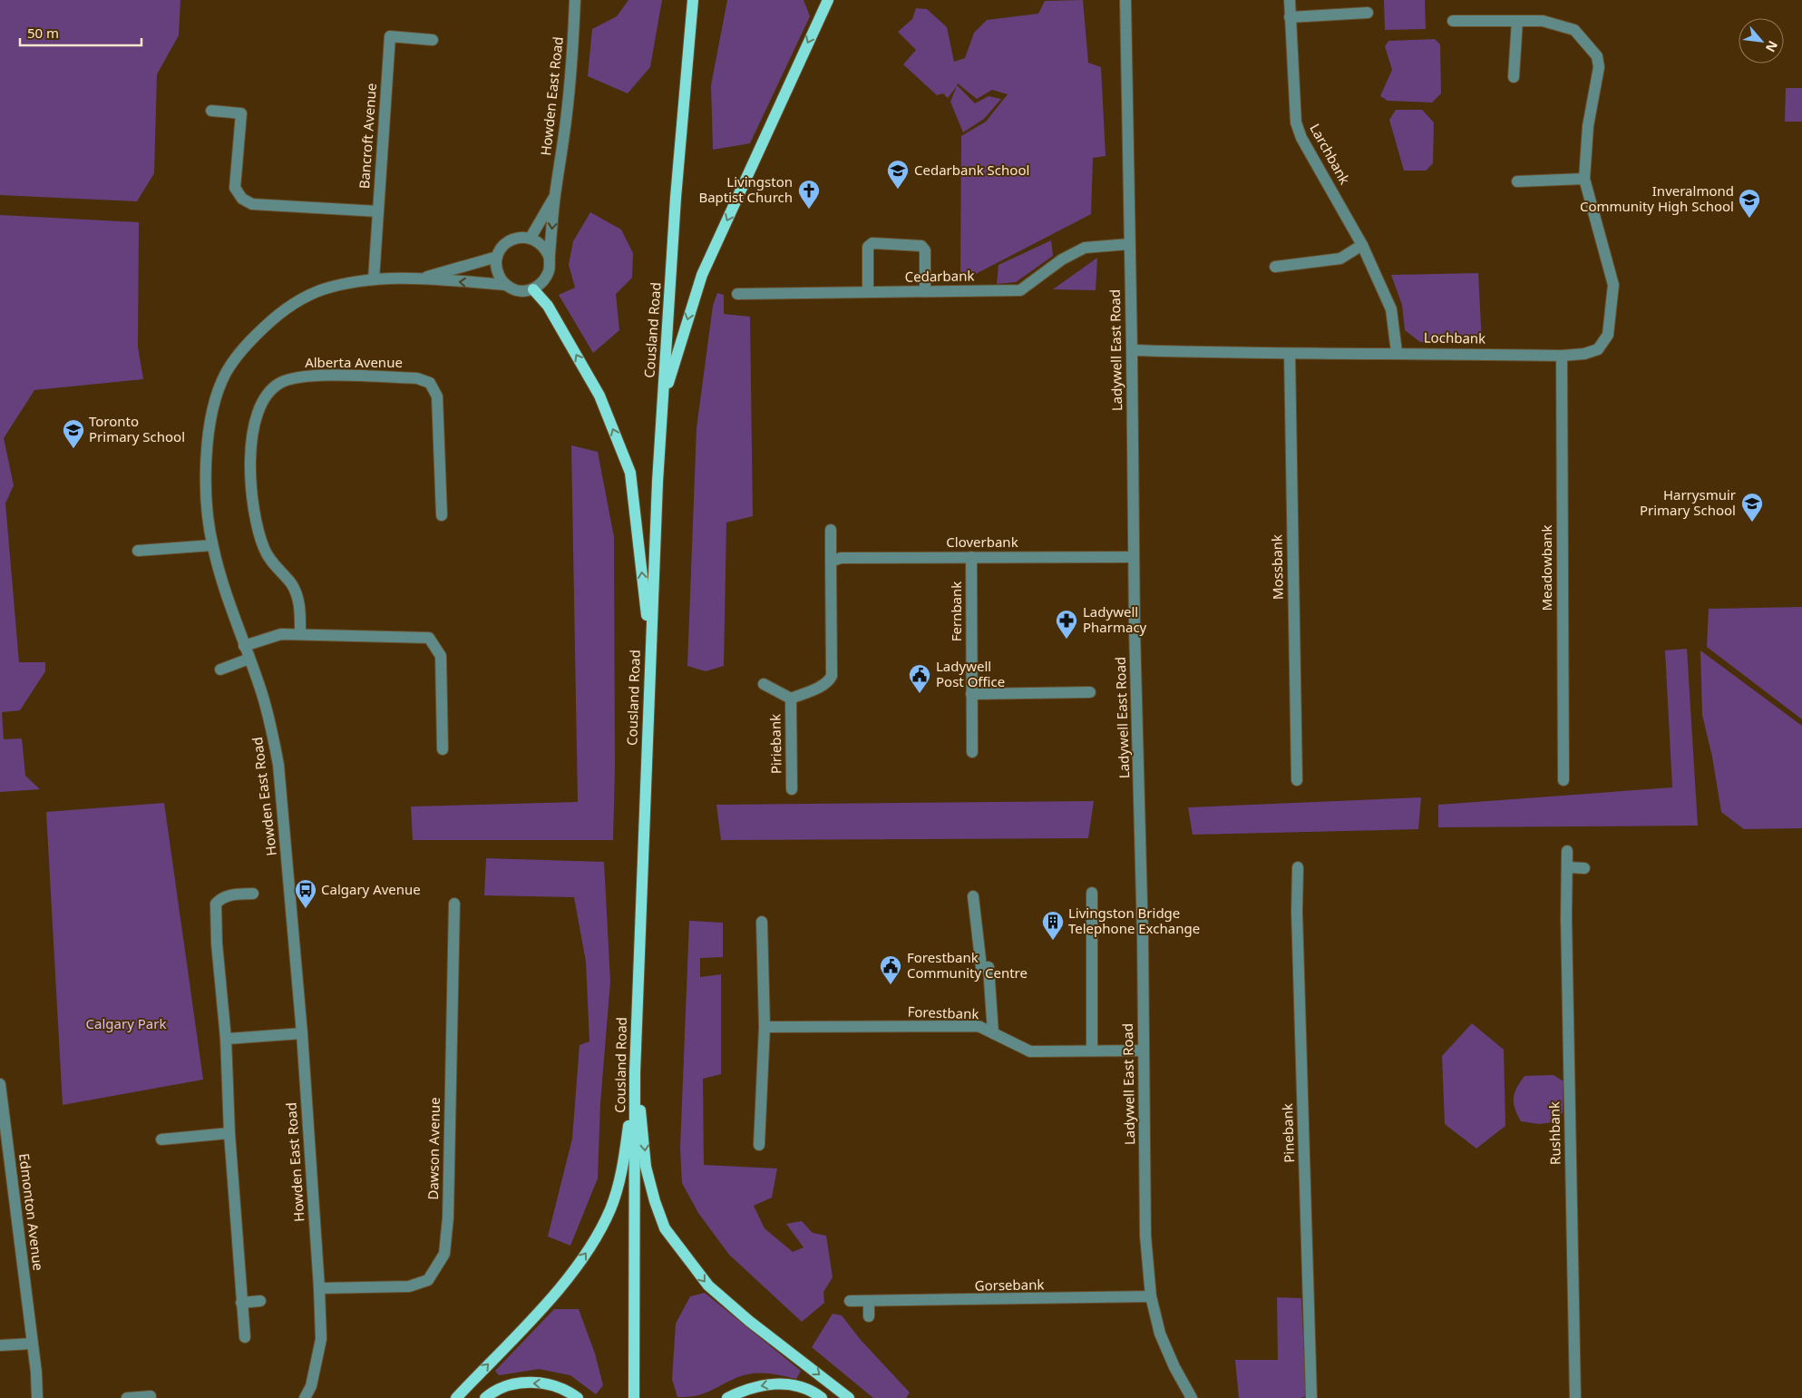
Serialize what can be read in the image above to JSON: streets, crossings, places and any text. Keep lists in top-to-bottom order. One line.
{"streets":{"main road":["Cousland Road"],"street":["Howden East Road","Bancroft Avenue","Larchbank","Cedarbank","Lochbank","Ladywell East Road","Alberta Avenue","Cloverbank","Mossbank","Meadowbank","Fernbank","Piriebank","Forestbank","Pinebank","Rushbank","Dawson Avenue","Edmonton Avenue","Gorsebank"]},"crossings":[["Howden East Road","Bancroft Avenue"],["Howden East Road","Dawson Avenue"],["Larchbank","Lochbank"],["Cedarbank","Ladywell East Road"],["Lochbank","Ladywell East Road"],["Lochbank","Mossbank"],["Lochbank","Meadowbank"],["Ladywell East Road","Cloverbank"],["Ladywell East Road","Forestbank"],["Ladywell East Road","Gorsebank"],["Cloverbank","Fernbank"],["Cloverbank","Piriebank"]],"parks":["Calgary Park"],"places":{"school or university":["Cedarbank School","Inveralmond Community High School","Toronto Primary School","Harrysmuir Primary School"],"church":["Livingston Baptist Church"],"pharmacy":["Ladywell Pharmacy"],"public building":["Ladywell Post Office","Forestbank Community Centre"],"bus stop":["Calgary Avenue"],"building":["Livingston Bridge Telephone Exchange"]},"scale_bar":"50 m","north":"bottom right"}
